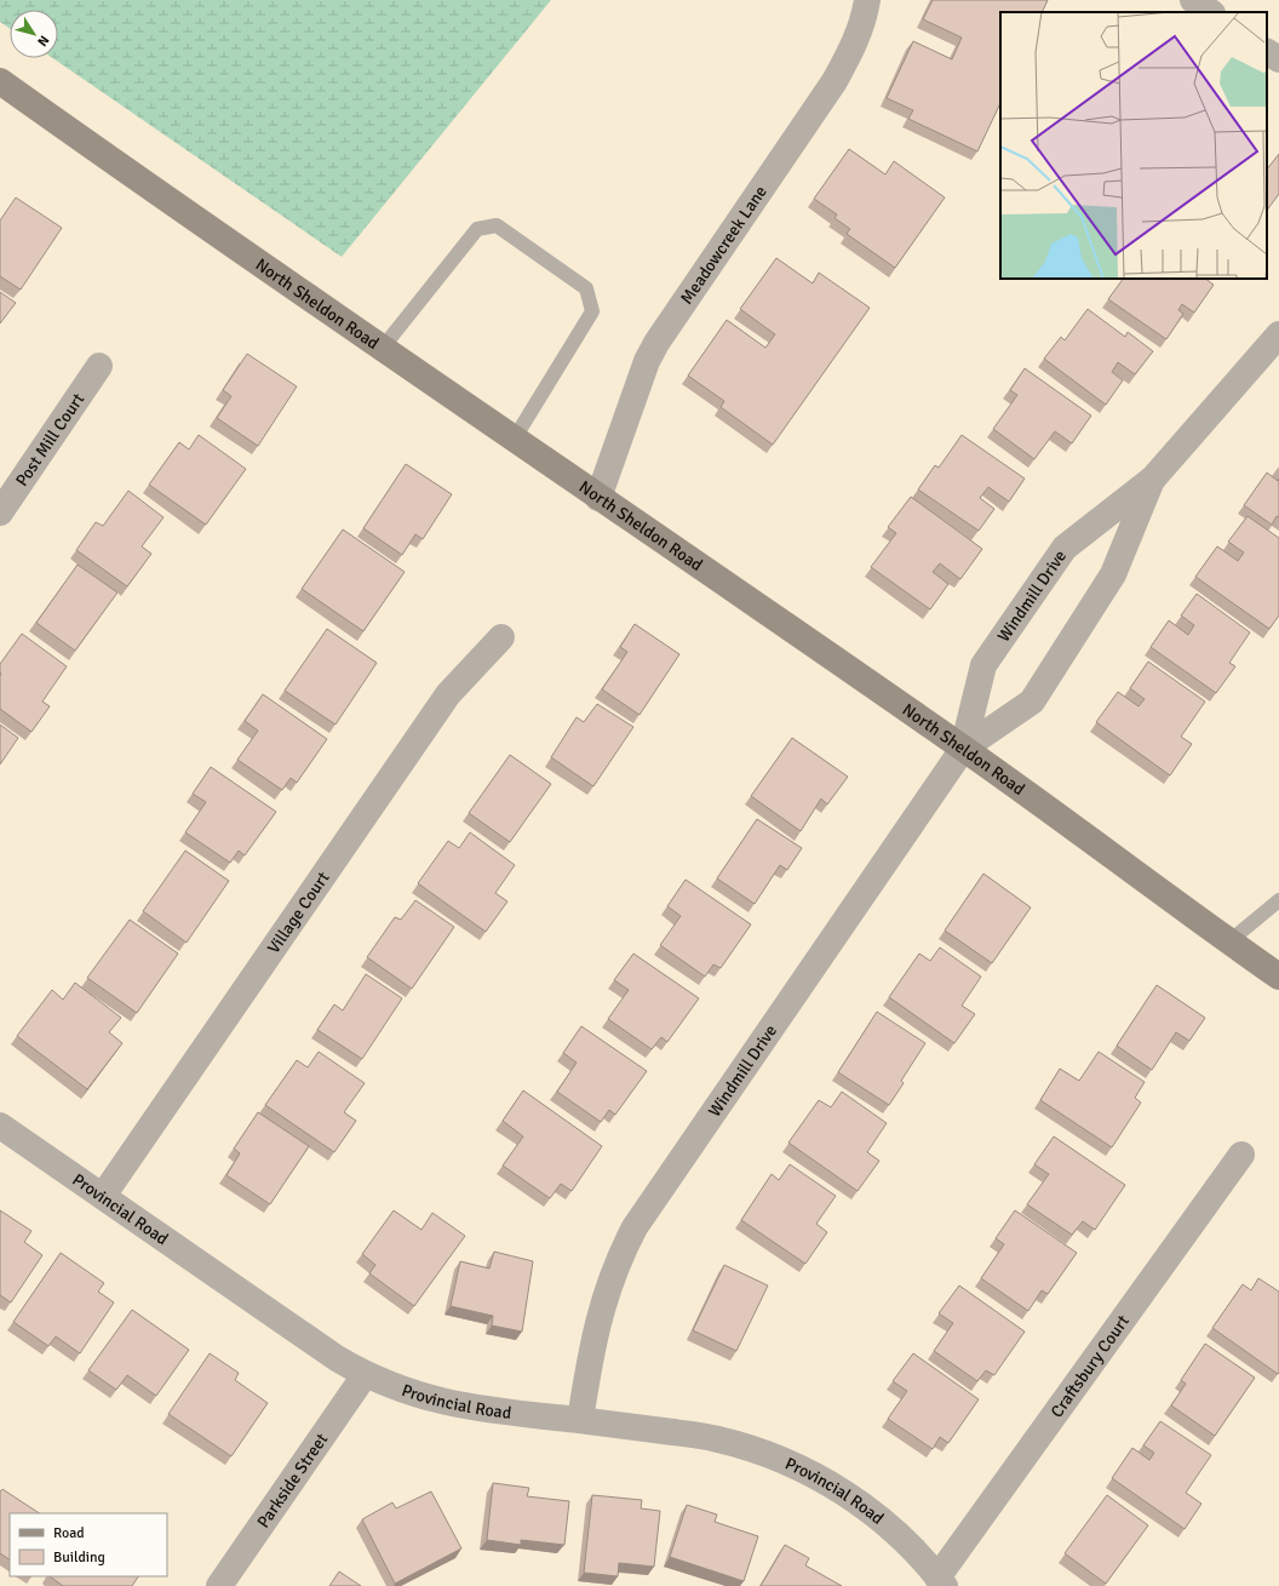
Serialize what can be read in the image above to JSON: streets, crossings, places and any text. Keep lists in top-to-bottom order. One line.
{"streets":{"street":["Meadowcreek Lane","North Sheldon Road","Post Mill Court","Windmill Drive","Village Court","Provincial Road","Craftsbury Court","Parkside Street"]},"crossings":[["Meadowcreek Lane","North Sheldon Road"],["North Sheldon Road","Windmill Drive"],["Windmill Drive","Provincial Road"],["Village Court","Provincial Road"],["Provincial Road","Craftsbury Court"],["Provincial Road","Parkside Street"]],"legend":["Road","Building"],"north":"bottom right"}
